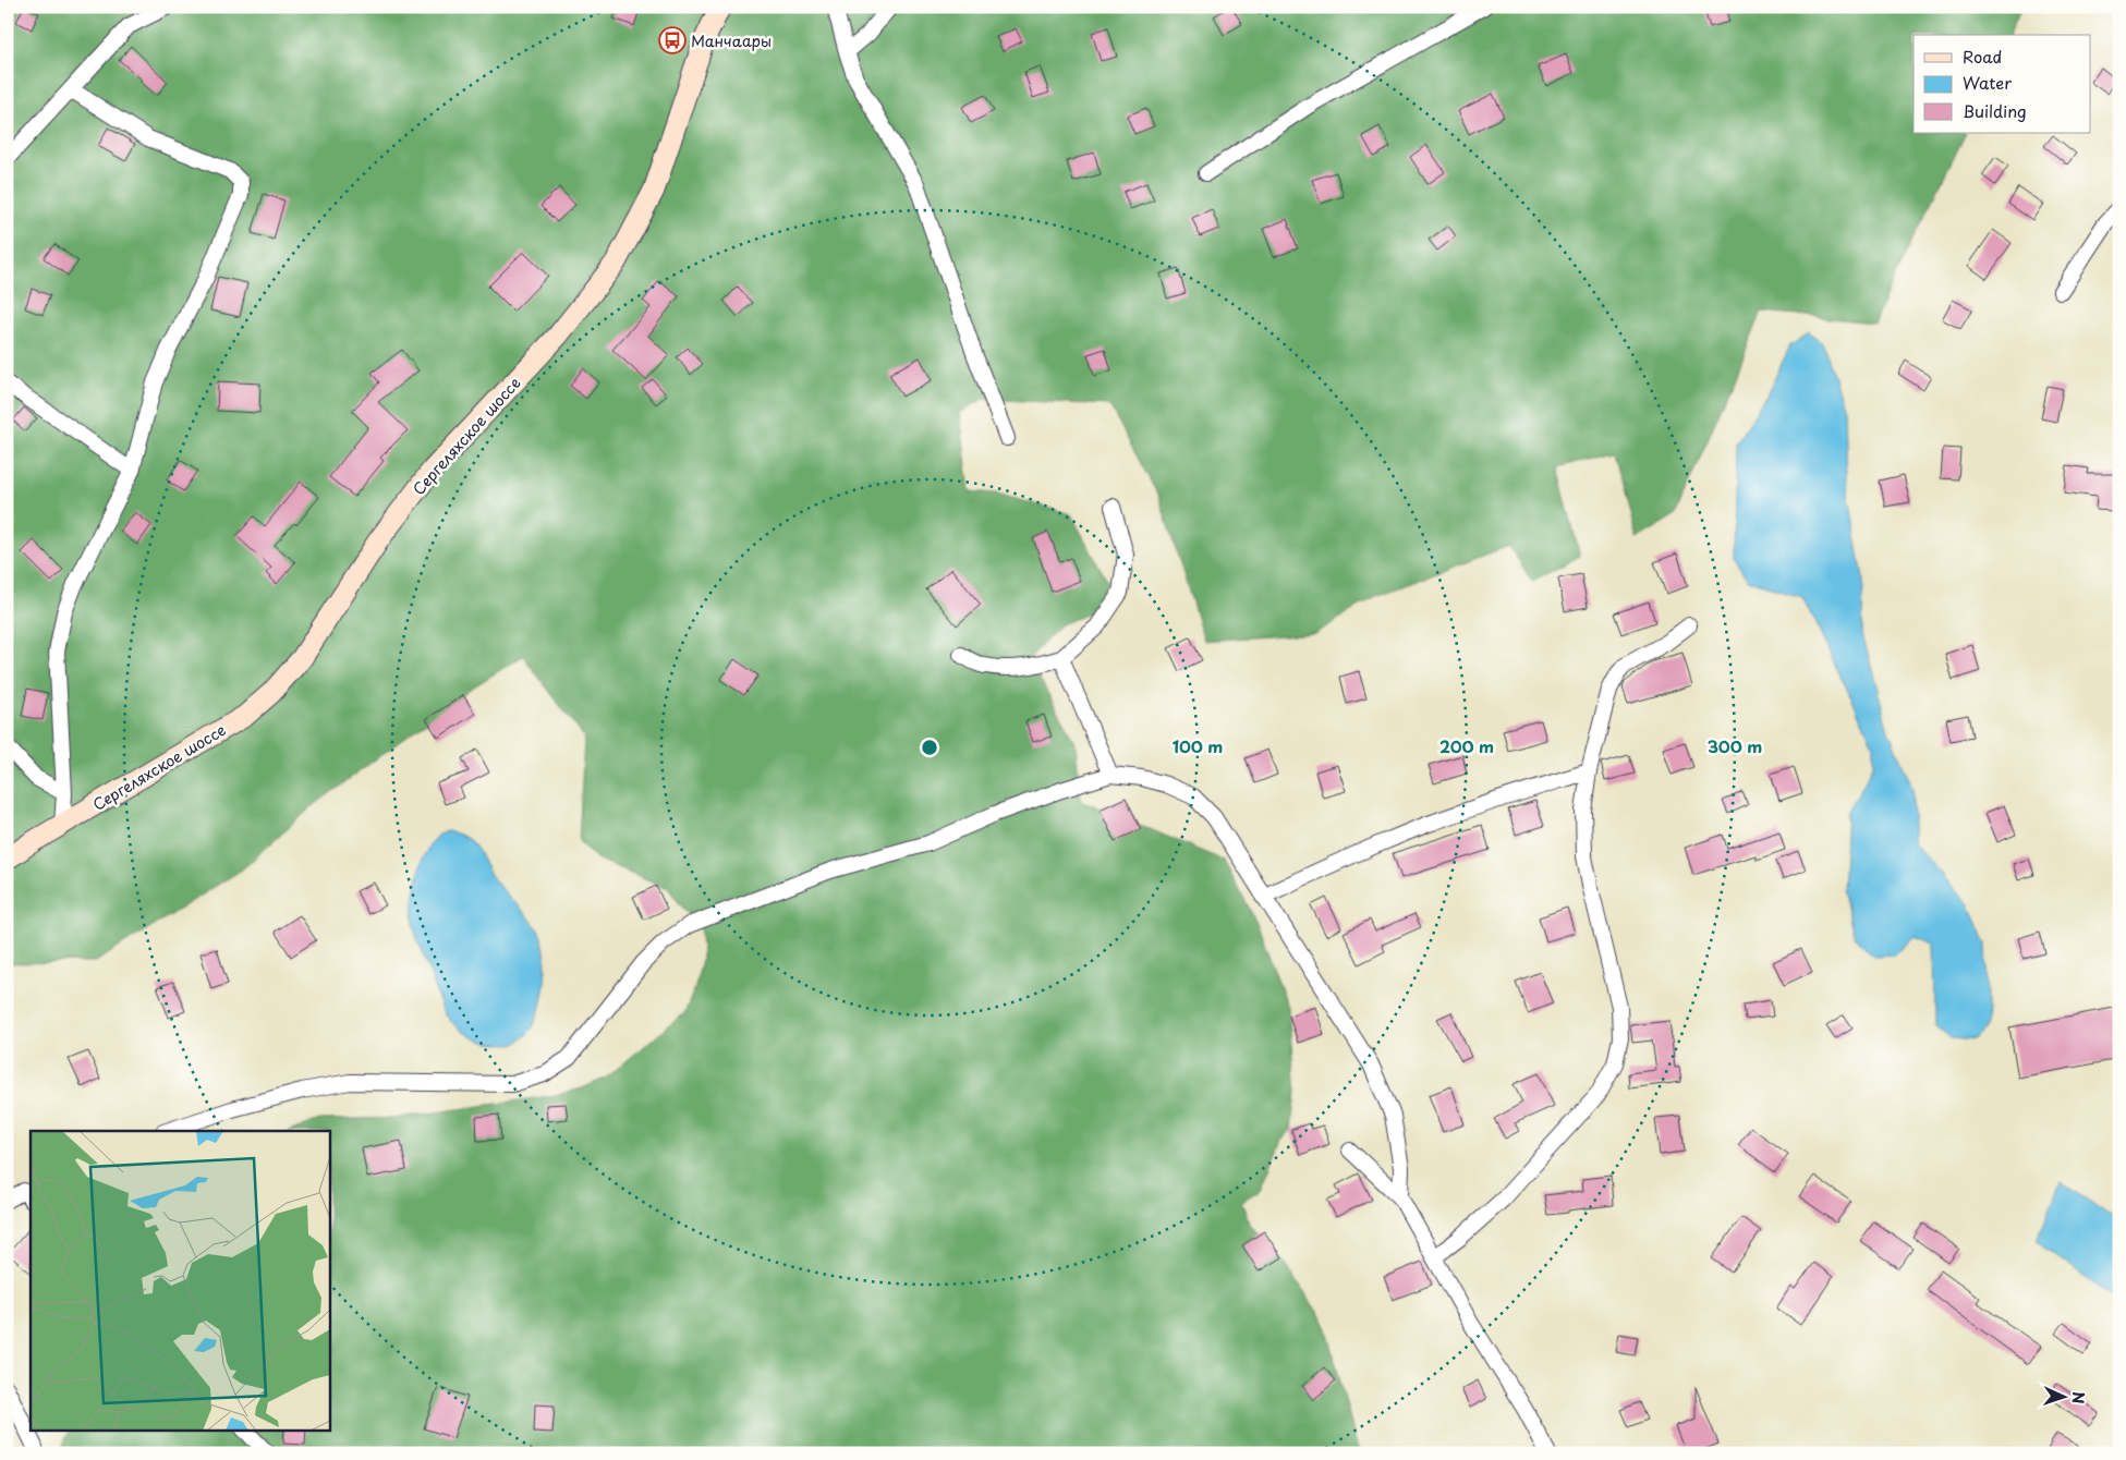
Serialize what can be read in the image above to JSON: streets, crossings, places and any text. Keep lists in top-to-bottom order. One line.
{"streets":{"main road":["Сергеляхское шоссе"]},"places":{"bus stop":["Манчаары"]},"legend":["Road","Water","Building"],"north":"right","rings":["100 m","200 m","300 m"]}
